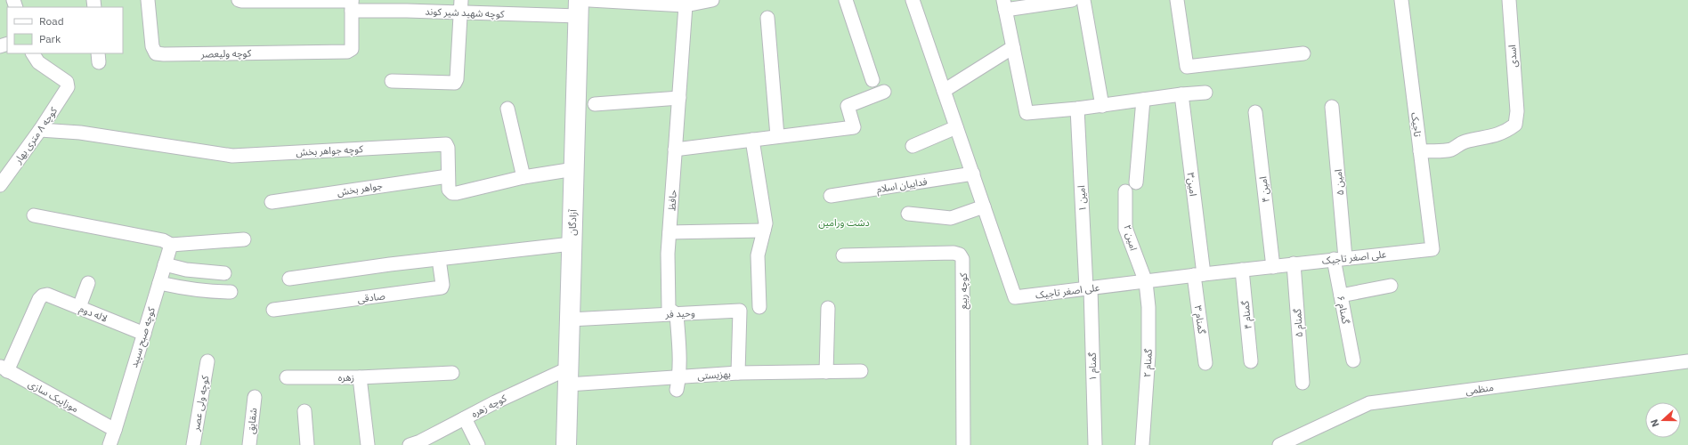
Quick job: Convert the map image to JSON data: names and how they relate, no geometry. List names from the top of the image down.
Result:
{
  "streets": {
    "main road": ["آزادگان"],
    "street": [
      "کوچه شهید شیر کوند",
      "کوچه ولیعصر",
      "اسدی",
      "تاجیک",
      "کوچه ۸ متری بهار",
      "کوچه جواهر بخش",
      "امین ۵",
      "امین۳",
      "فداییان اسلام",
      "جواهر بخش",
      "امین ۴",
      "امین ۱",
      "حافظ",
      "امین ۲",
      "علی اصغر تاجیک",
      "کوچه ربیع",
      "صادقی",
      "گمنام ۶",
      "لاله دوم",
      "وحید فر",
      "گمنام ۴",
      "گمنام ۳",
      "گمنام ۵",
      "کوچه صبح سپید",
      "گمنام ۲",
      "گمنام ۱",
      "بهزیستی",
      "زهره",
      "منظمی",
      "موزاپیک سازی",
      "کوچه ولی عصر",
      "کوچه زهره",
      "شقایق"
    ]
  },
  "crossings": [
    ["کوچه شهید شیر کوند", "کوچه ولیعصر"],
    ["کوچه شهید شیر کوند", "آزادگان"],
    ["اسدی", "تاجیک"],
    ["تاجیک", "علی اصغر تاجیک"],
    ["کوچه ۸ متری بهار", "کوچه جواهر بخش"],
    ["کوچه جواهر بخش", "جواهر بخش"],
    ["کوچه جواهر بخش", "آزادگان"],
    ["امین ۵", "علی اصغر تاجیک"],
    ["امین ۵", "گمنام ۶"],
    ["امین۳", "علی اصغر تاجیک"],
    ["امین۳", "گمنام ۳"],
    ["فداییان اسلام", "علی اصغر تاجیک"],
    ["امین ۴", "علی اصغر تاجیک"],
    ["امین ۱", "علی اصغر تاجیک"],
    ["امین ۱", "گمنام ۱"],
    ["حافظ", "وحید فر"],
    ["حافظ", "بهزیستی"],
    ["آزادگان", "وحید فر"],
    ["آزادگان", "بهزیستی"],
    ["آزادگان", "کوچه زهره"],
    ["امین ۲", "علی اصغر تاجیک"],
    ["امین ۲", "گمنام ۲"],
    ["علی اصغر تاجیک", "گمنام ۶"],
    ["علی اصغر تاجیک", "گمنام ۴"],
    ["علی اصغر تاجیک", "گمنام ۳"],
    ["علی اصغر تاجیک", "گمنام ۵"],
    ["علی اصغر تاجیک", "گمنام ۲"],
    ["علی اصغر تاجیک", "گمنام ۱"],
    ["لاله دوم", "کوچه صبح سپید"],
    ["لاله دوم", "موزاپیک سازی"],
    ["وحید فر", "بهزیستی"],
    ["کوچه صبح سپید", "موزاپیک سازی"],
    ["بهزیستی", "کوچه زهره"]
  ],
  "parks": ["دشت ورامین"],
  "legend": ["Road", "Park"],
  "north": "left"
}
